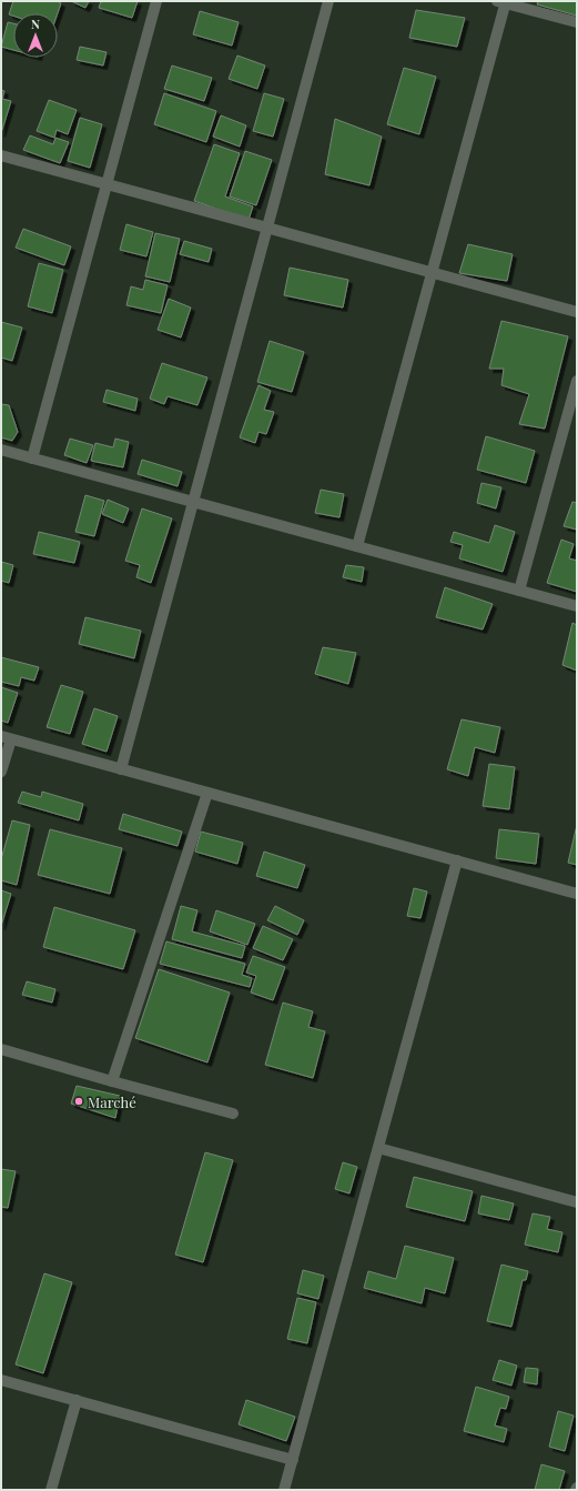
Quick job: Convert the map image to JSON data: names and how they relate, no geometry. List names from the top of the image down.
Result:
{
  "places": ["Marché"],
  "north": "top"
}
